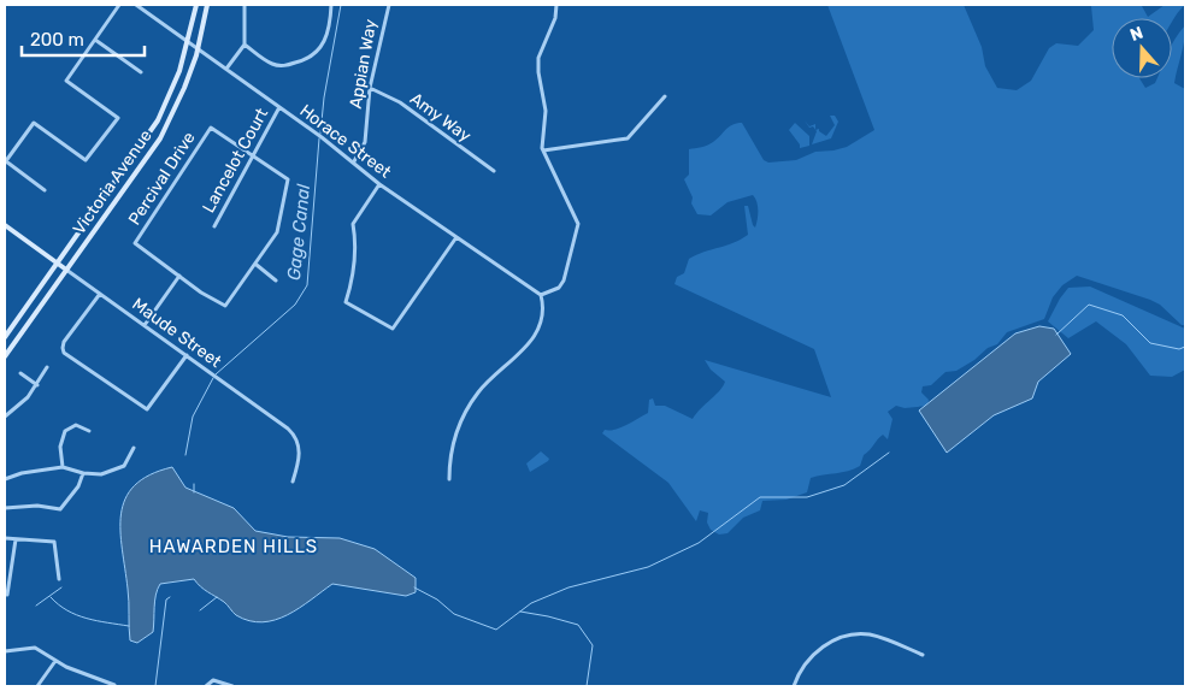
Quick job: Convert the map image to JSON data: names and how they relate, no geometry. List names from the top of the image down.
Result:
{
  "streets": {
    "main road": ["Victoria Avenue", "Maude Street"],
    "street": [
      "Appian Way",
      "Amy Way",
      "Horace Street",
      "Lancelot Court",
      "Percival Drive"
    ]
  },
  "crossings": [
    ["Appian Way", "Amy Way"],
    ["Appian Way", "Horace Street"],
    ["Horace Street", "Lancelot Court"],
    ["Horace Street", "Victoria Avenue"],
    ["Lancelot Court", "Percival Drive"],
    ["Victoria Avenue", "Maude Street"]
  ],
  "districts": ["HAWARDEN HILLS"],
  "water": ["Gage Canal"],
  "scale_bar": "200 m",
  "north": "top"
}
